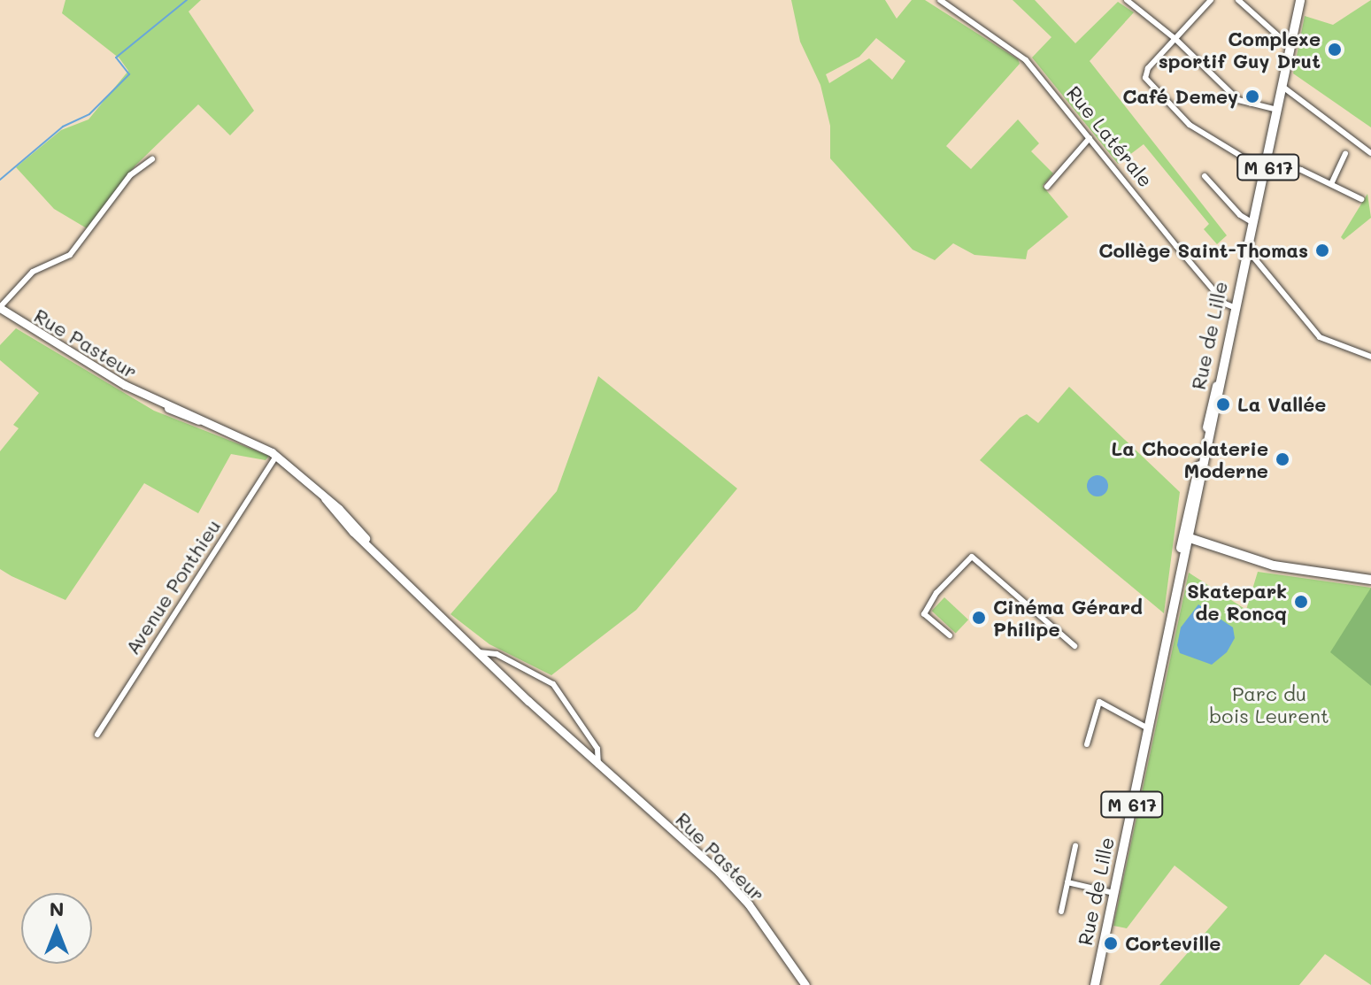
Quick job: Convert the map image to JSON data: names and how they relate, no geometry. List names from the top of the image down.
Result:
{
  "streets": {
    "main road": ["M 617", "Rue de Lille", "Rue Pasteur"],
    "street": ["Rue Latérale", "Avenue Ponthieu"]
  },
  "crossings": [
    ["Rue Latérale", "Rue de Lille"],
    ["Rue Pasteur", "Avenue Ponthieu"]
  ],
  "parks": ["Parc du bois Leurent"],
  "places": [
    "Complexe sportif Guy Drut",
    "Café Demey",
    "Collège Saint-Thomas",
    "La Vallée",
    "La Chocolaterie Moderne",
    "Skatepark de Roncq",
    "Cinéma Gérard Philipe",
    "Corteville"
  ],
  "north": "top"
}
